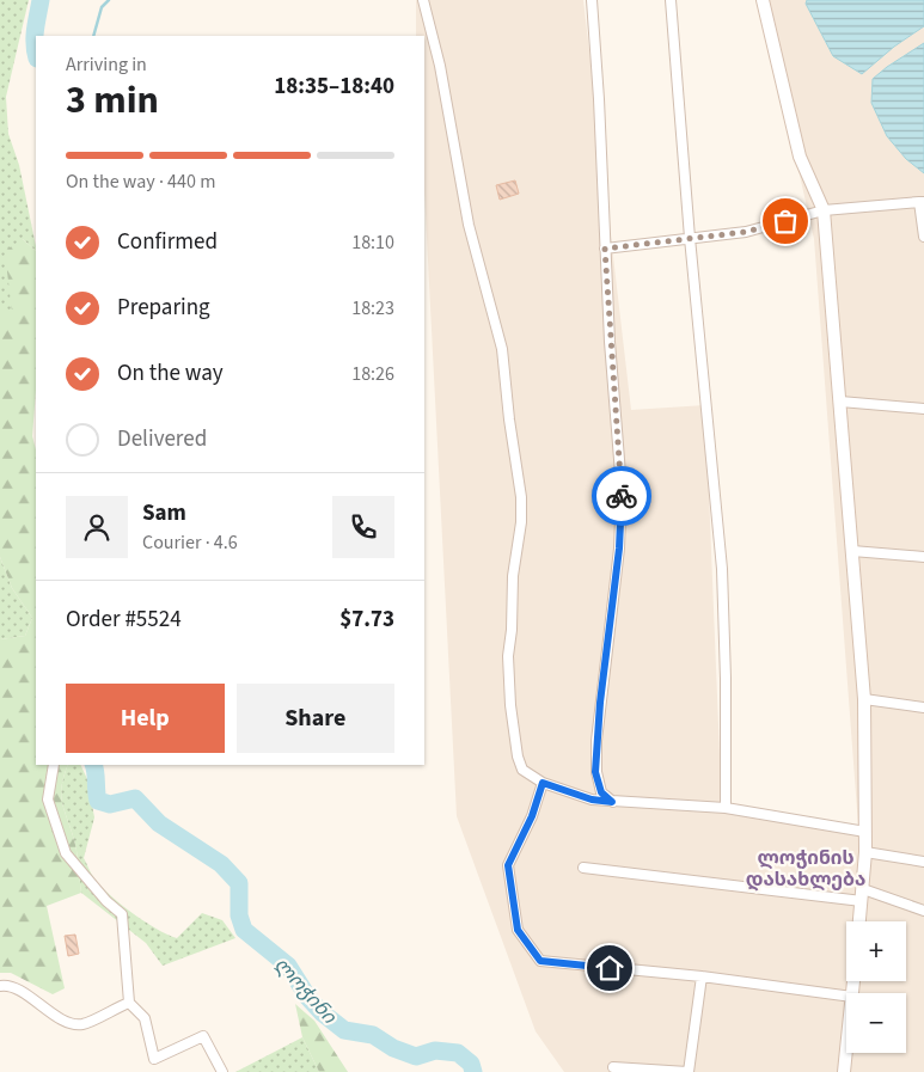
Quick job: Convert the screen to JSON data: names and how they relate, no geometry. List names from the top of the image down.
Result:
{
  "districts": ["ლოჭინის დასახლება"],
  "water": ["ლოჭინი"],
  "page": {
    "heading": ["3 min", "Arriving in", "18:35–18:40"],
    "panel": [
      "Sam",
      "Courier · 4.6",
      "Order #5524",
      "$7.73"
    ],
    "bar": "On the way · 440 m",
    "list": [
      ["Confirmed", "18:10"],
      ["Preparing", "18:23"],
      ["On the way", "18:26"],
      "Delivered"
    ],
    "buttons": ["Help", "Share"],
    "map_buttons": ["+", "−"]
  }
}
